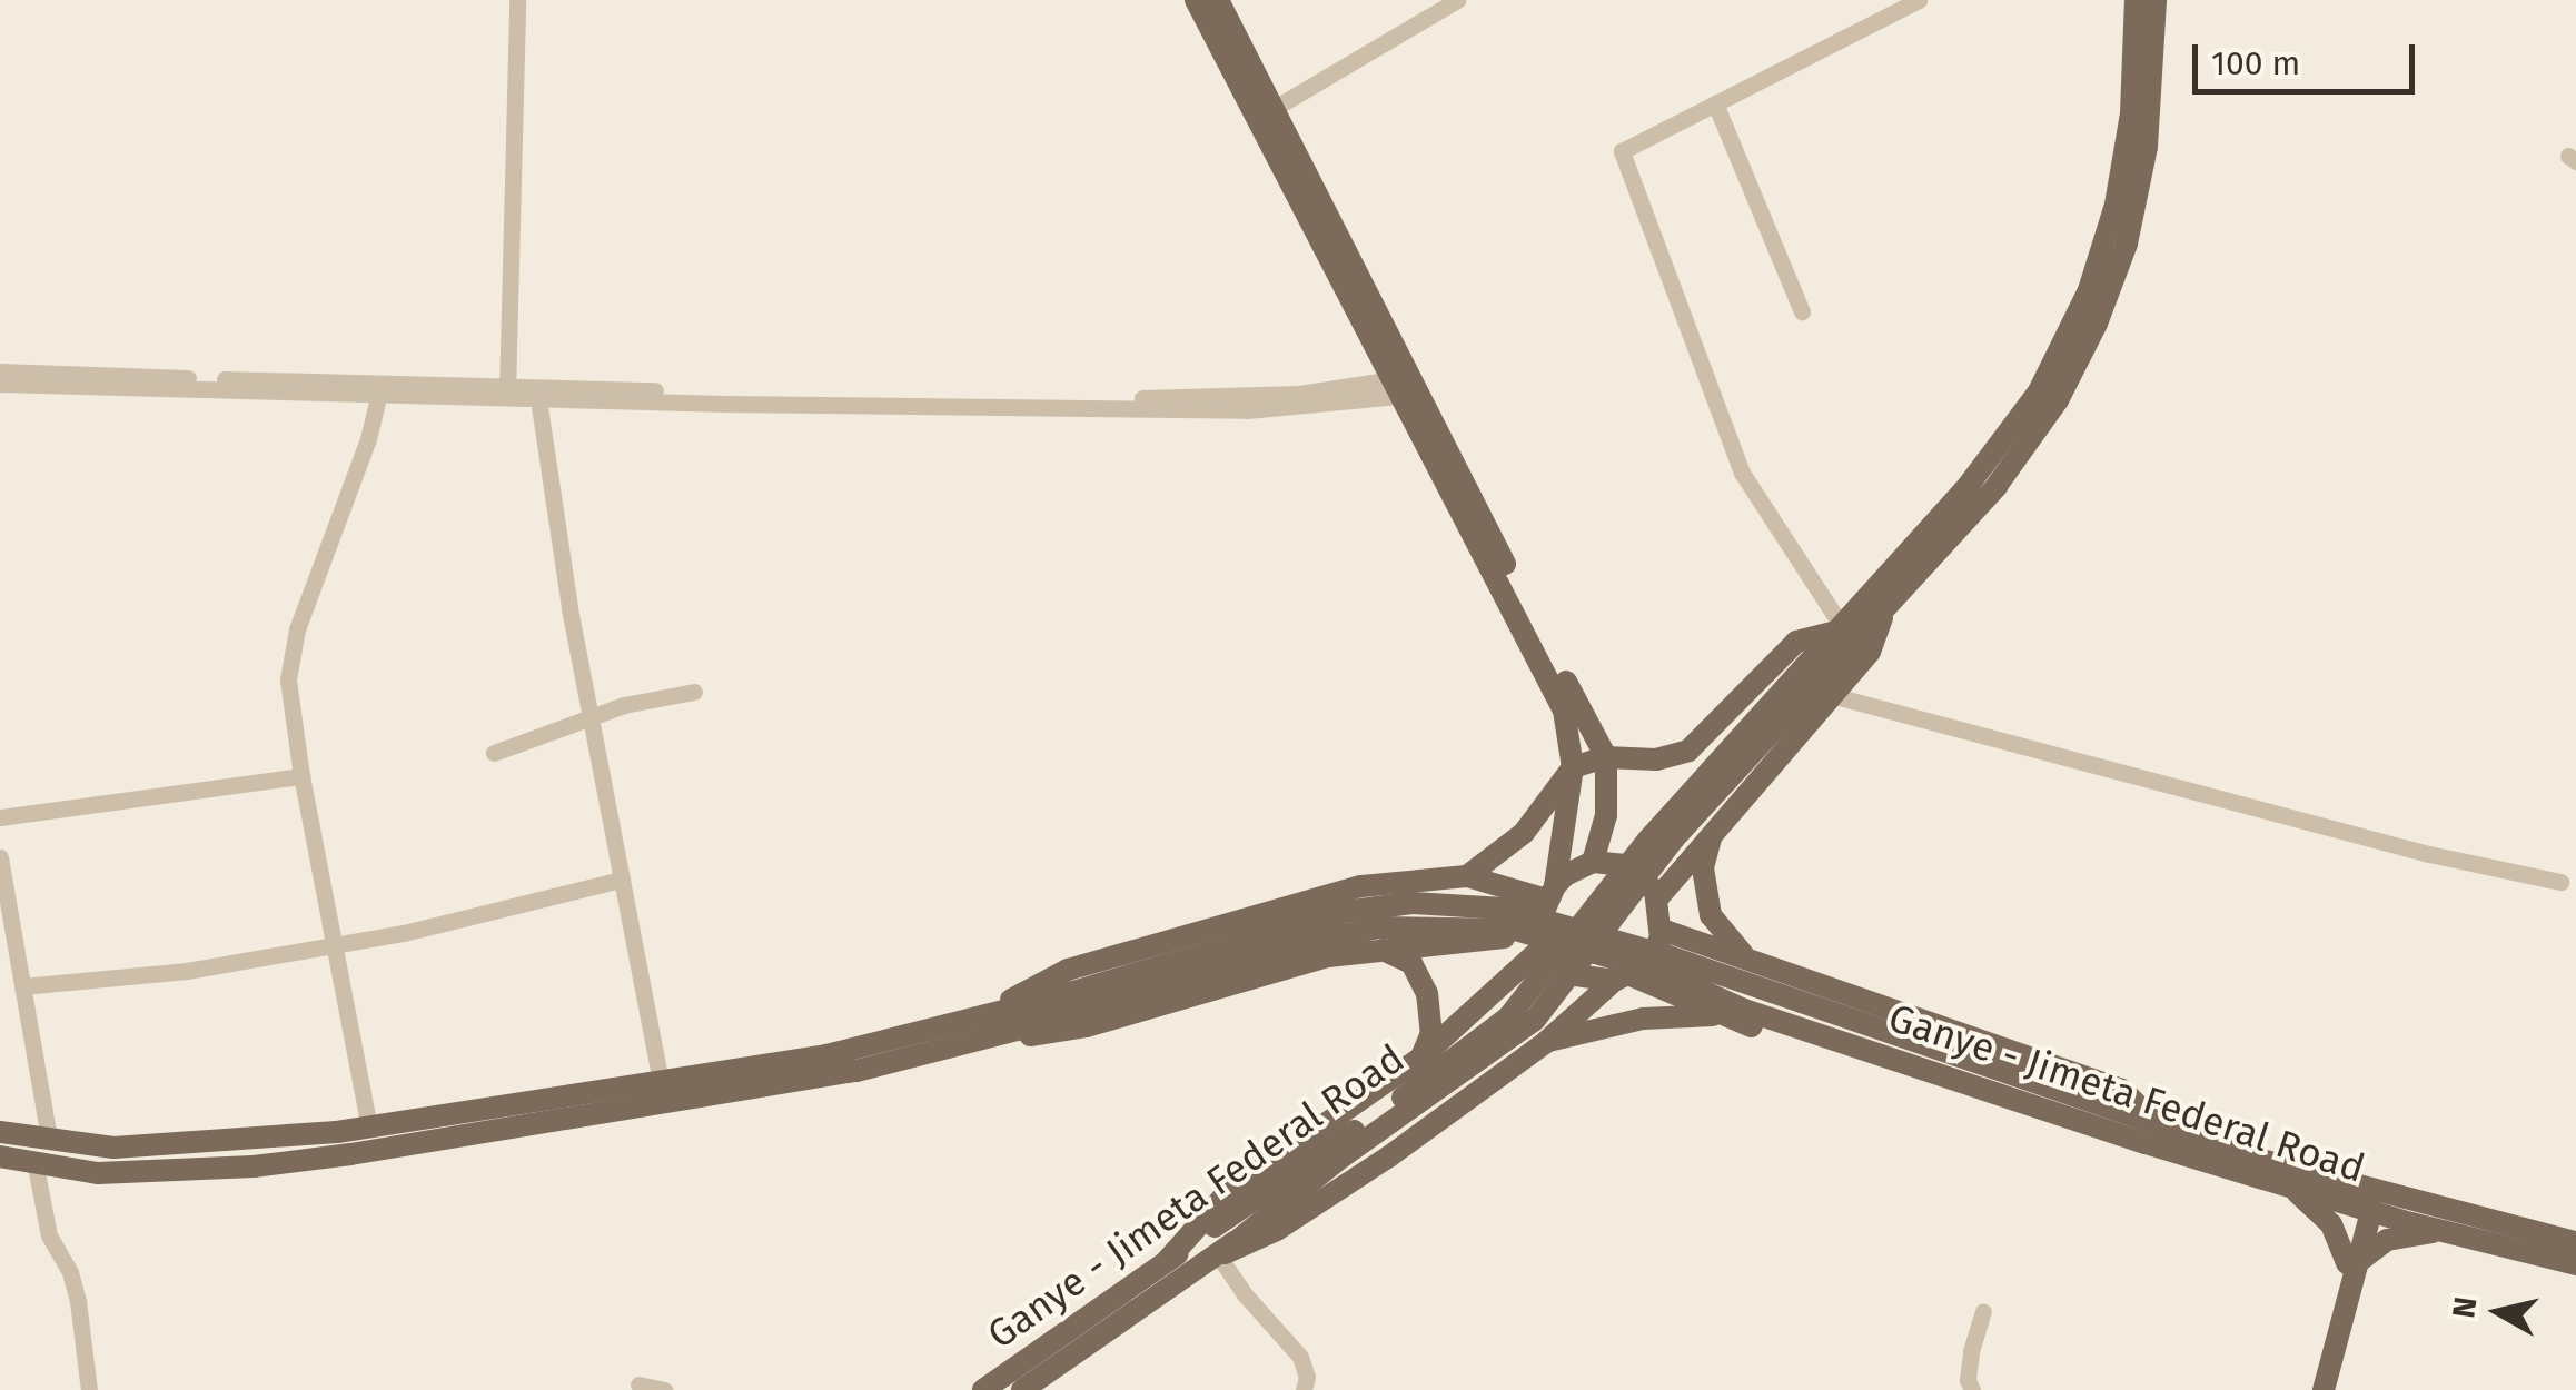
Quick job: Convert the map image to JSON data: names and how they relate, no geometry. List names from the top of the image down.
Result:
{
  "streets": {
    "main road": ["Ganye - Jimeta Federal Road"]
  },
  "scale_bar": "100 m",
  "north": "left"
}
